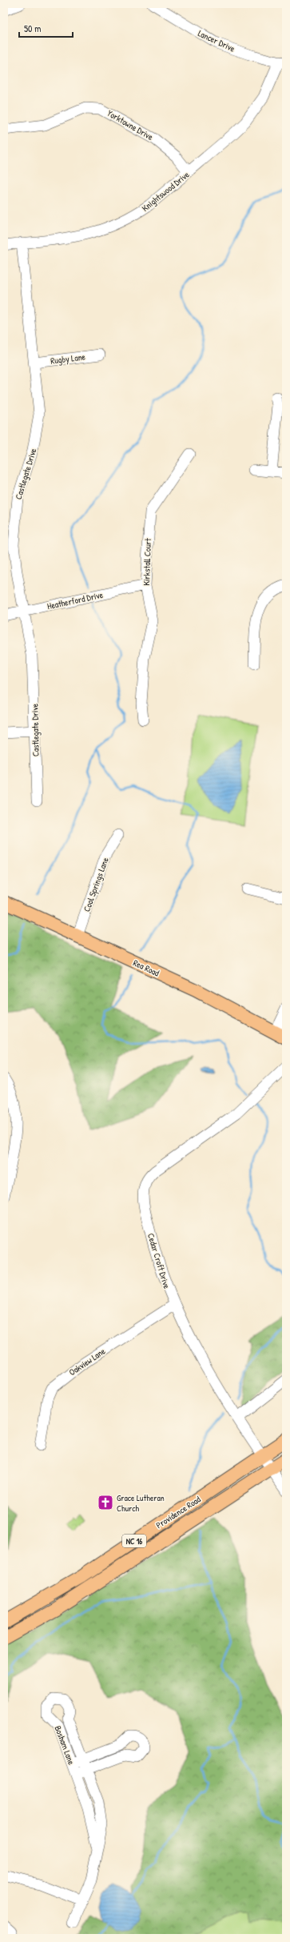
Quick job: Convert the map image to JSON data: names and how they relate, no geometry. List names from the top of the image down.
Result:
{
  "streets": {
    "main road": ["Rea Road", "Providence Road", "NC 16"],
    "street": [
      "Lancer Drive",
      "Yorktowne Drive",
      "Knightswood Drive",
      "Rugby Lane",
      "Castlegate Drive",
      "Kirkstall Court",
      "Heatherford Drive",
      "Cool Springs Lane",
      "Cedar Croft Drive",
      "Oakview Lane",
      "Bosham Lane"
    ]
  },
  "crossings": [
    ["Lancer Drive", "Knightswood Drive"],
    ["Yorktowne Drive", "Knightswood Drive"],
    ["Knightswood Drive", "Castlegate Drive"],
    ["Rugby Lane", "Castlegate Drive"],
    ["Castlegate Drive", "Heatherford Drive"],
    ["Kirkstall Court", "Heatherford Drive"],
    ["Cool Springs Lane", "Rea Road"],
    ["Cedar Croft Drive", "Oakview Lane"],
    ["Cedar Croft Drive", "Providence Road"]
  ],
  "places": {
    "church": ["Grace Lutheran Church"]
  },
  "scale_bar": "50 m"
}
